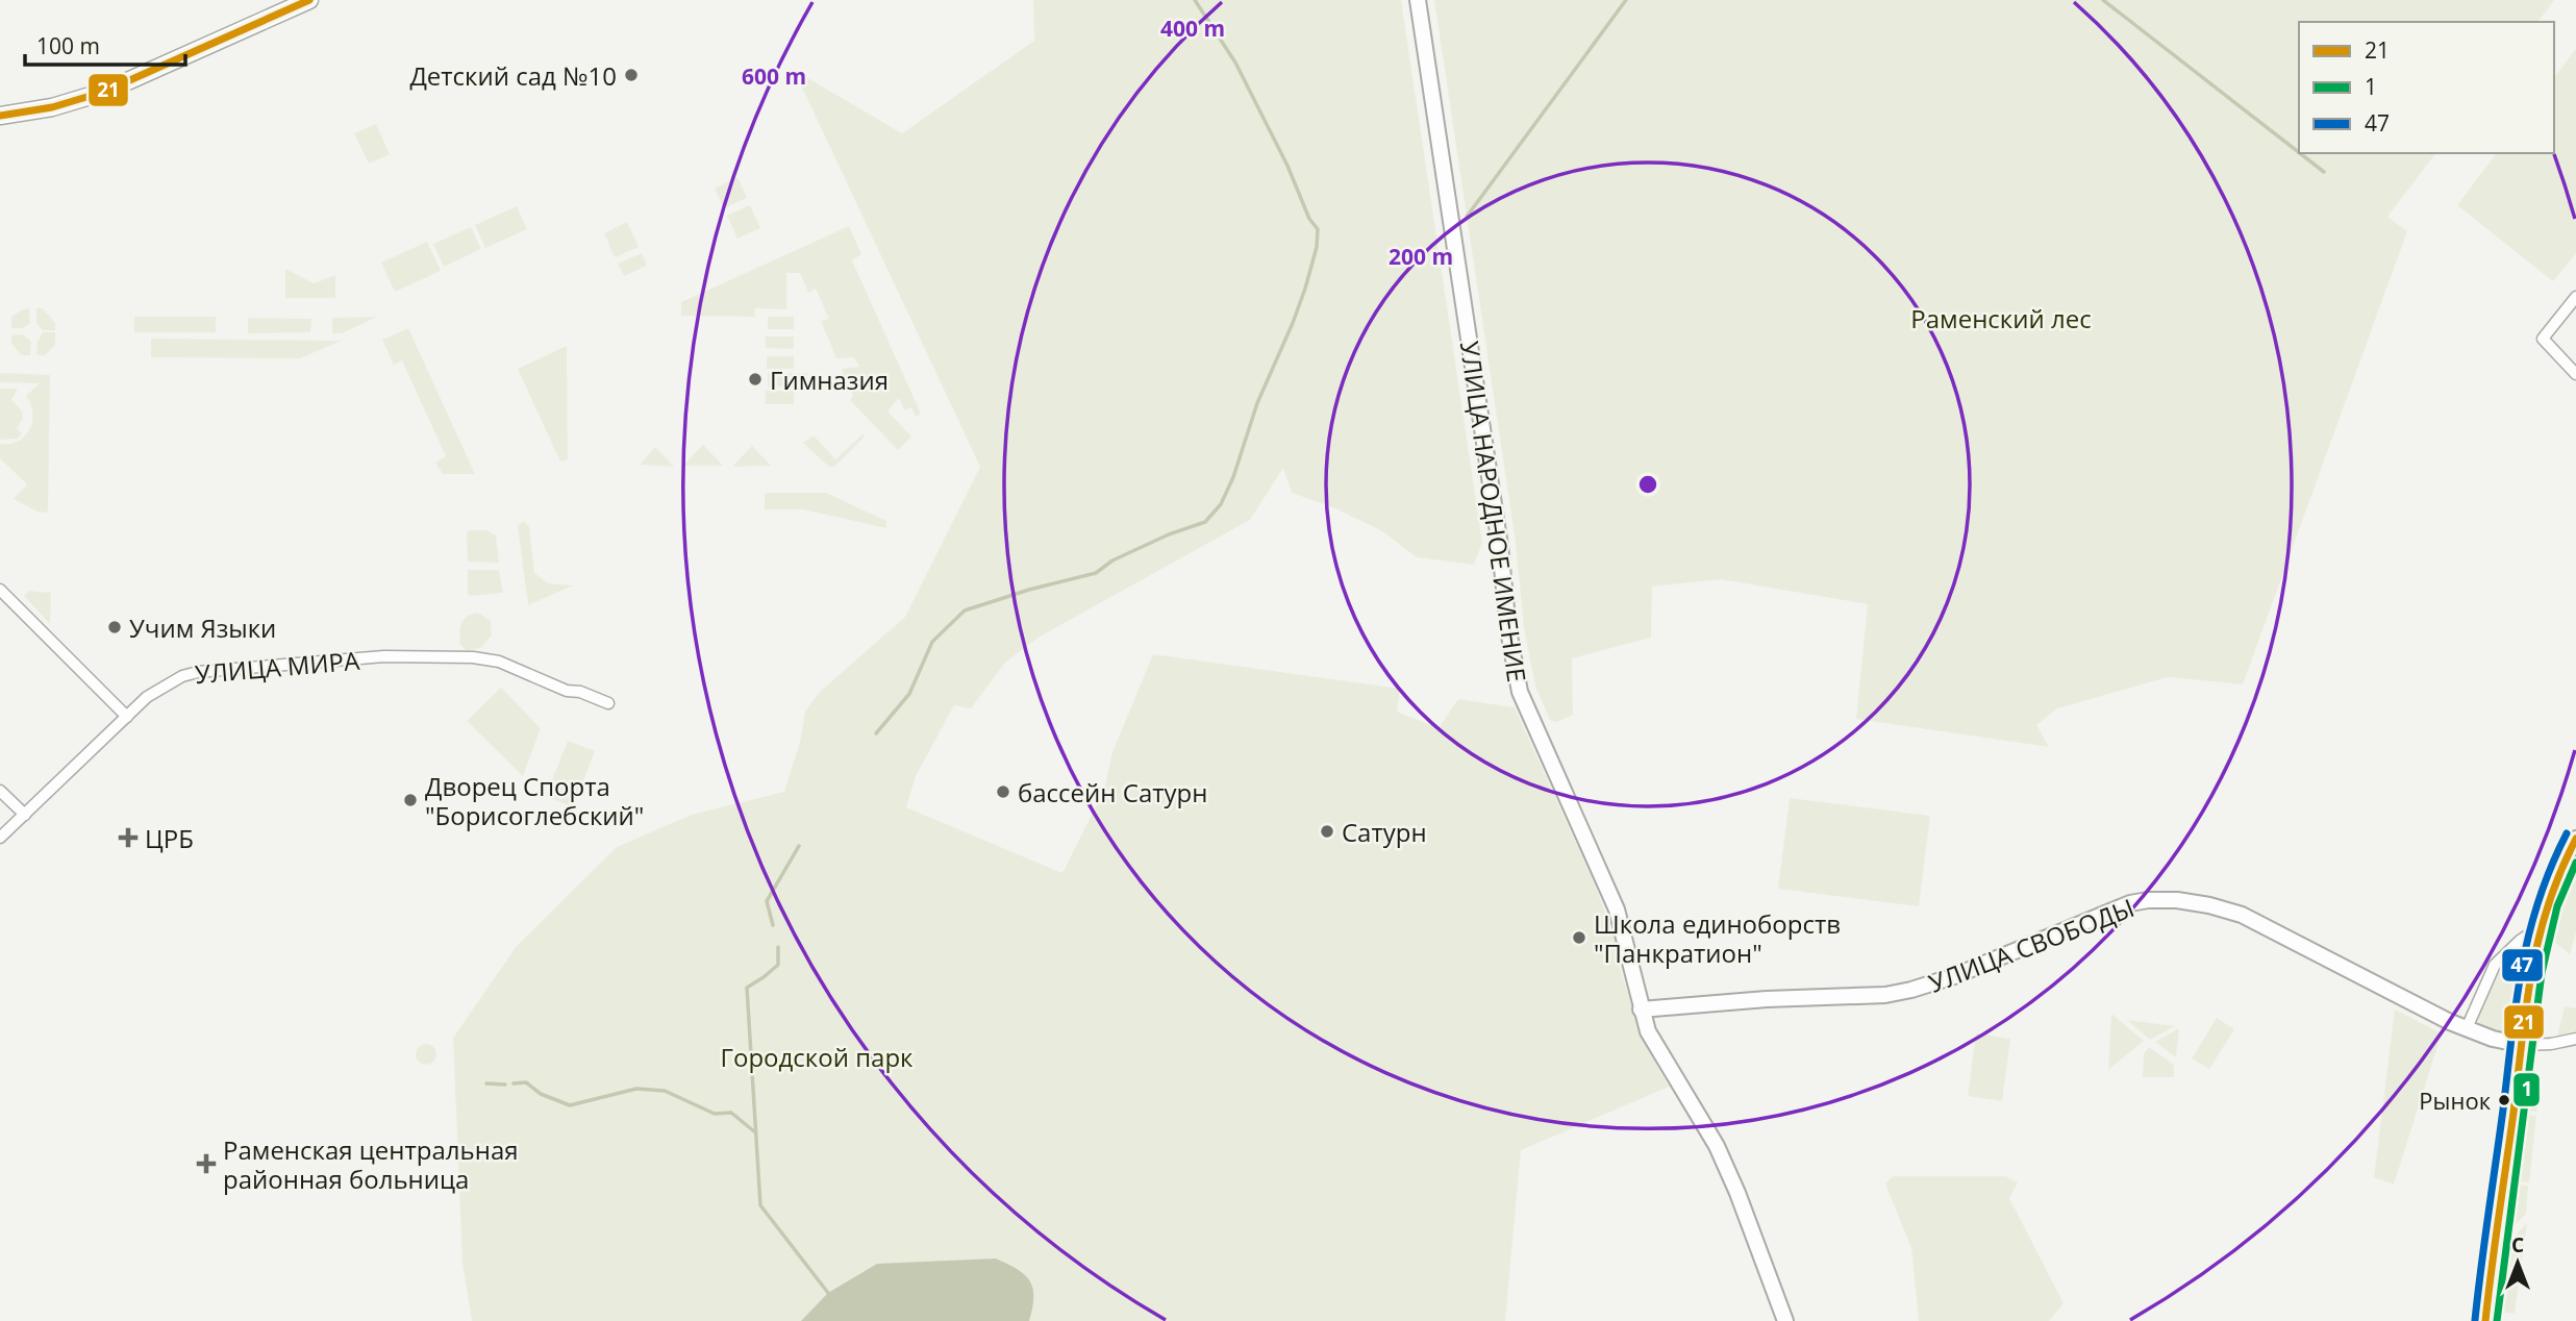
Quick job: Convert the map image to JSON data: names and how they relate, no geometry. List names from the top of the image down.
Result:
{
  "streets": {
    "street": ["УЛИЦА НАРОДНОЕ ИМЕНИЕ", "УЛИЦА МИРА", "УЛИЦА СВОБОДЫ"]
  },
  "crossings": [
    ["УЛИЦА НАРОДНОЕ ИМЕНИЕ", "УЛИЦА СВОБОДЫ"]
  ],
  "parks": ["Раменский лес", "Городской парк"],
  "places": {
    "other": [
      "Детский сад №10",
      "Гимназия",
      "Учим Языки",
      "бассейн Сатурн",
      "Дворец Спорта \"Борисоглебский\"",
      "Сатурн",
      "Школа единоборств \"Панкратион\"",
      "Рынок"
    ],
    "health": ["ЦРБ", "Раменская центральная районная больница"]
  },
  "lines": ["transit line 21", "transit line 47", "transit line 1"],
  "legend": ["21", "1", "47"],
  "scale_bar": "100 m",
  "north": "top",
  "rings": ["400 m", "600 m", "200 m"]
}
